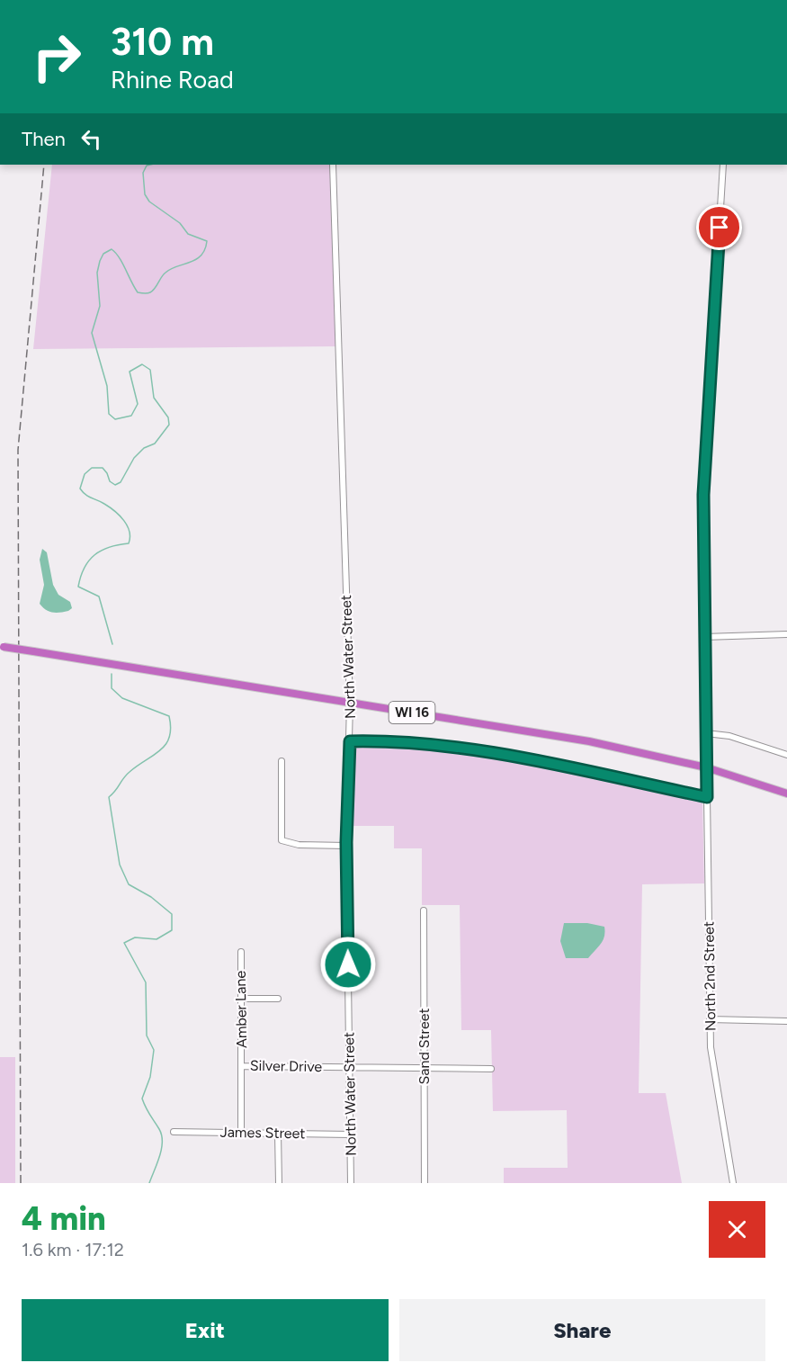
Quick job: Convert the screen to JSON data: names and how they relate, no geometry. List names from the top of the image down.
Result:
{
  "streets": {
    "highway": ["WI 16"],
    "street": [
      "North Water Street",
      "North 2nd Street",
      "Amber Lane",
      "Sand Street",
      "Silver Drive",
      "James Street"
    ]
  },
  "crossings": [
    ["North Water Street", "WI 16"],
    ["North Water Street", "Silver Drive"],
    ["North Water Street", "James Street"],
    ["WI 16", "North 2nd Street"],
    ["Amber Lane", "Silver Drive"],
    ["Amber Lane", "James Street"],
    ["Sand Street", "Silver Drive"]
  ],
  "page": {
    "turn": ["310 m", "Rhine Road"],
    "then": "Then",
    "heading": ["4 min", "1.6 km · 17:12"],
    "buttons": ["Exit", "Share"]
  }
}
